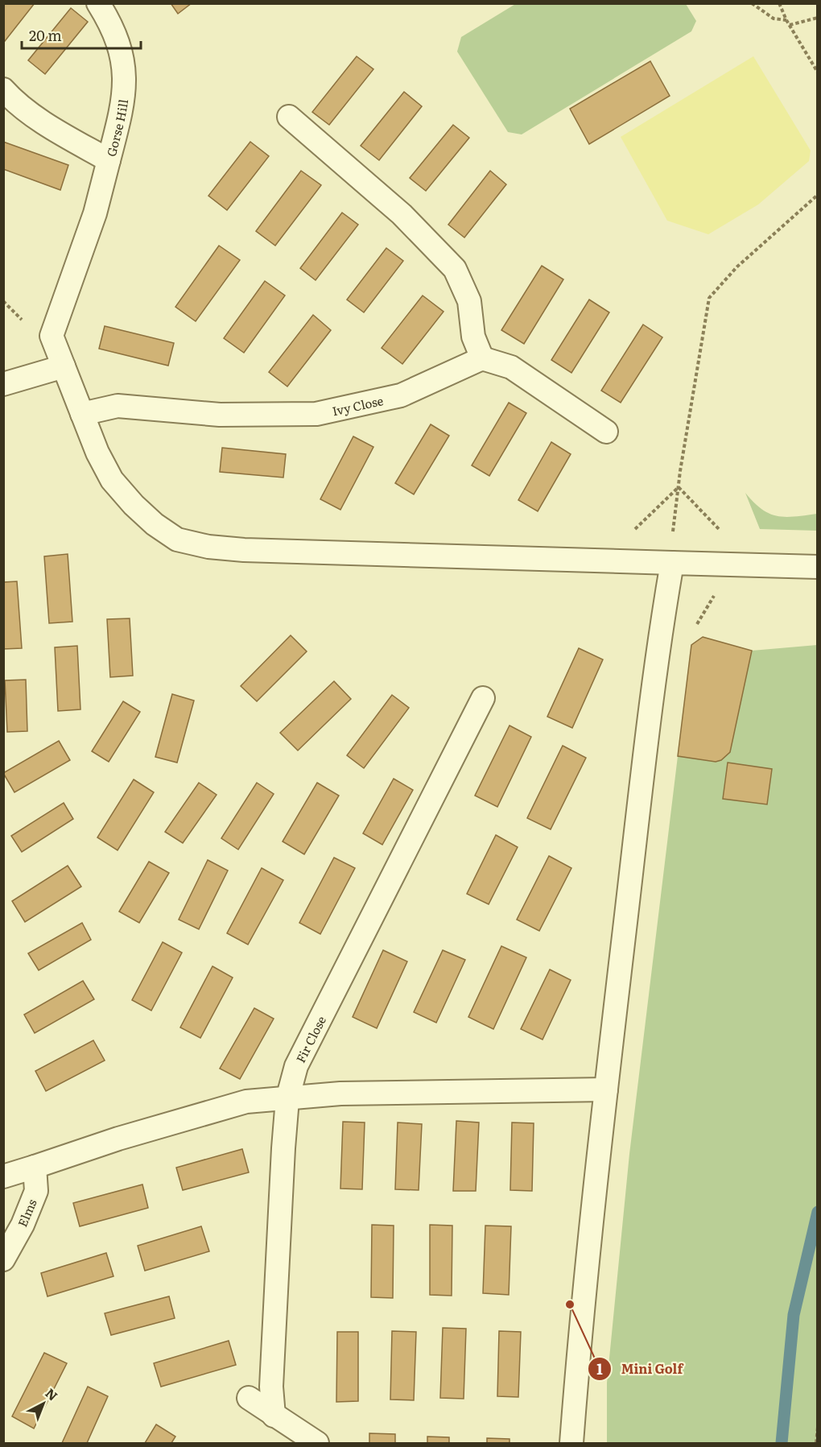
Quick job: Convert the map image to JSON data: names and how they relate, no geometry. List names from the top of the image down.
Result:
{
  "streets": {
    "lane": [
      "Gorse Hill",
      "Ivy Close",
      "Fir Close",
      "Elms"
    ]
  },
  "places": ["Mini Golf"],
  "scale_bar": "20 m",
  "north": "top right"
}
